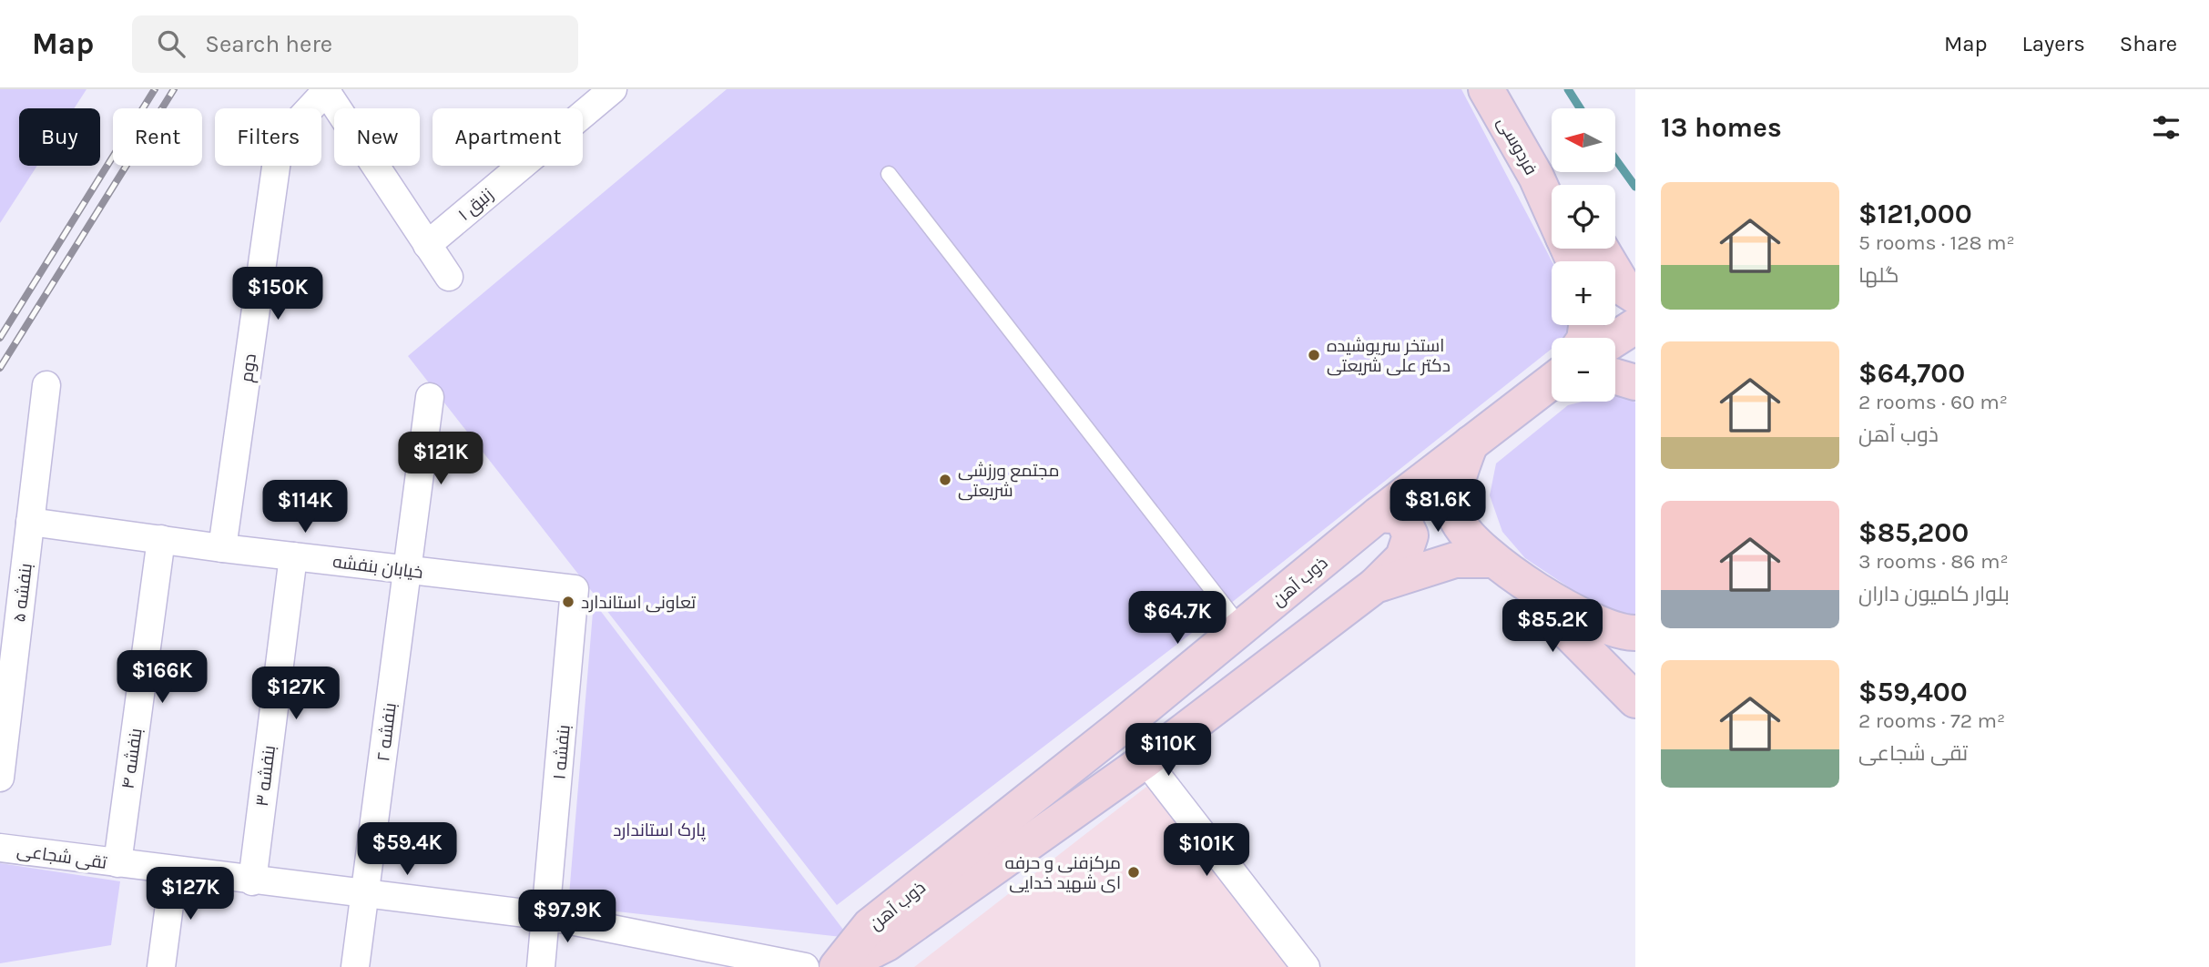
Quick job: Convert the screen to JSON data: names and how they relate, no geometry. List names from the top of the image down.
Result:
{
  "streets": {
    "main road": ["فردوسی", "ذوب آهن"],
    "street": [
      "زنبق ۱",
      "دوم",
      "خیابان بنفشه",
      "بنفشه ۵",
      "بنفشه ۲",
      "بنفشه ۱",
      "بنفشه ۴",
      "بنفشه ۳",
      "تقی شجاعی"
    ]
  },
  "crossings": [
    ["دوم", "خیابان بنفشه"],
    ["خیابان بنفشه", "بنفشه ۵"],
    ["خیابان بنفشه", "بنفشه ۲"],
    ["خیابان بنفشه", "بنفشه ۱"],
    ["خیابان بنفشه", "بنفشه ۴"],
    ["خیابان بنفشه", "بنفشه ۳"],
    ["بنفشه ۲", "تقی شجاعی"],
    ["بنفشه ۱", "تقی شجاعی"],
    ["بنفشه ۴", "تقی شجاعی"],
    ["بنفشه ۳", "تقی شجاعی"]
  ],
  "parks": ["پارک استاندارد"],
  "places": [
    "استخر سرپوشیده دکتر علی شریعتی",
    "مجتمع ورزشی شریعتی",
    "تعاونی استاندارد",
    "مرکزفنی و حرفه ای شهید خدایی"
  ],
  "north": "left",
  "page": {
    "header": "Map",
    "search": "Search here",
    "nav": ["Map", "Layers", "Share"],
    "heading": "13 homes",
    "map_buttons": ["+", "−"],
    "chip": [
      "Buy",
      "Rent",
      "Filters",
      "New",
      "Apartment"
    ],
    "list": [
      {
        "name": "$121,000",
        "note": "5 rooms · 128 m² · گلها"
      },
      {
        "name": "$64,700",
        "note": "2 rooms · 60 m² · ذوب آهن"
      },
      {
        "name": "$85,200",
        "note": "3 rooms · 86 m² · بلوار کامیون داران"
      },
      {
        "name": "$59,400",
        "note": "2 rooms · 72 m² · تقی شجاعی"
      }
    ],
    "price": [
      "$150K",
      "$121K",
      "$81.6K",
      "$114K",
      "$64.7K",
      "$85.2K",
      "$166K",
      "$127K",
      "$110K",
      "$59.4K",
      "$101K",
      "$127K",
      "$97.9K"
    ]
  }
}
